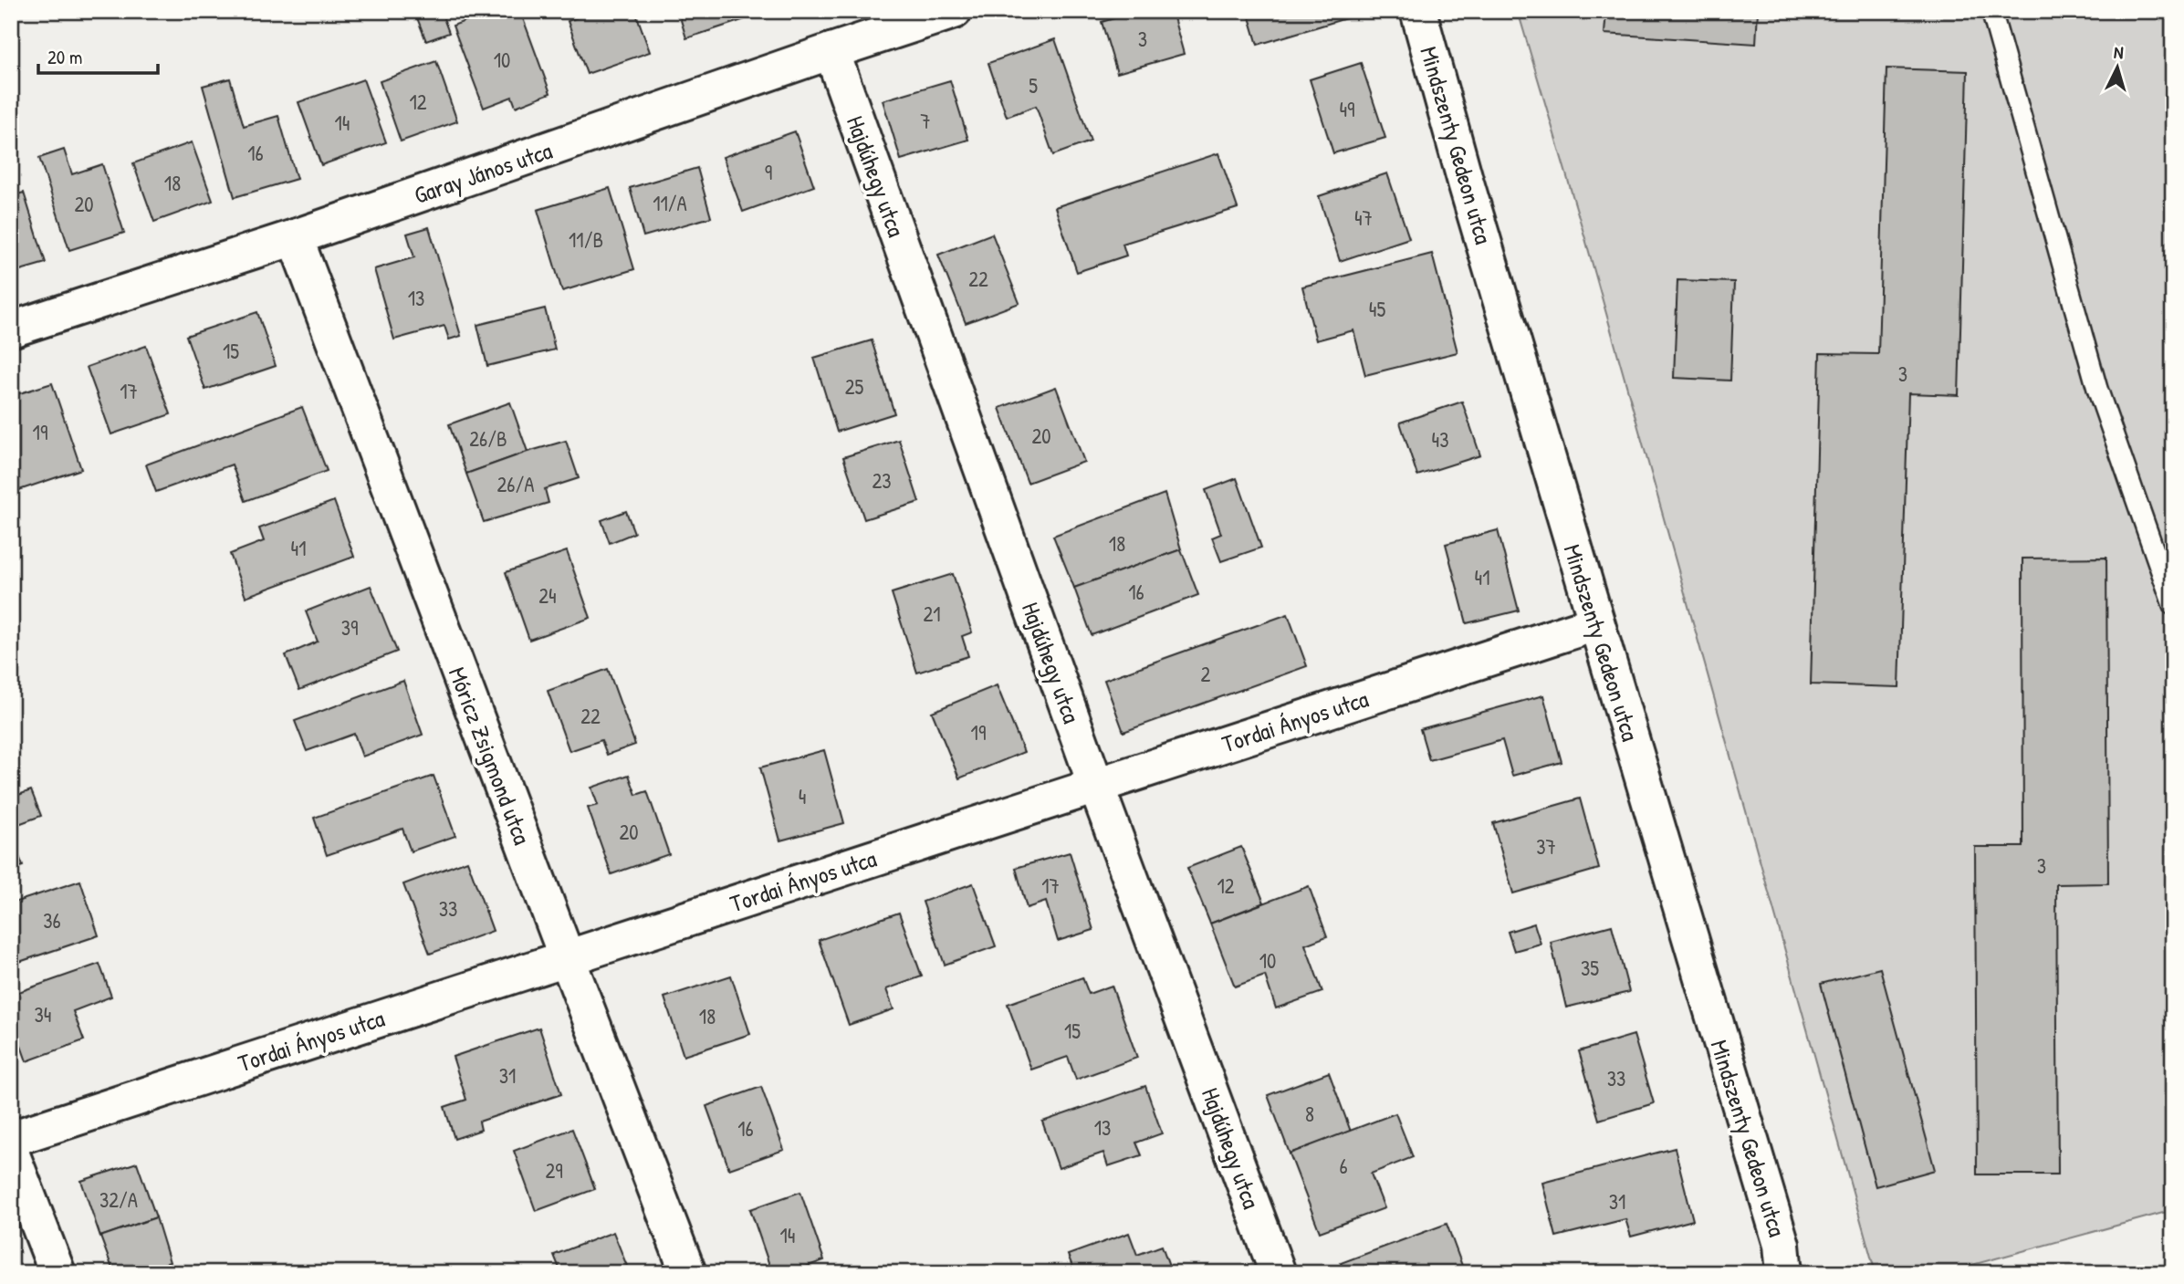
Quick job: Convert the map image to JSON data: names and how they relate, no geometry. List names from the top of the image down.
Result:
{
  "streets": {
    "street": [
      "Mindszenty Gedeon utca",
      "Garay János utca",
      "Hajdúhegy utca",
      "Tordai Ányos utca",
      "Móricz Zsigmond utca"
    ]
  },
  "crossings": [
    ["Mindszenty Gedeon utca", "Tordai Ányos utca"],
    ["Garay János utca", "Hajdúhegy utca"],
    ["Garay János utca", "Móricz Zsigmond utca"],
    ["Hajdúhegy utca", "Tordai Ányos utca"],
    ["Tordai Ányos utca", "Móricz Zsigmond utca"]
  ],
  "house_numbers": [
    "3",
    "10",
    "5",
    "12",
    "49",
    "7",
    "14",
    "16",
    "9",
    "18",
    "11/A",
    "20",
    "47",
    "11/B",
    "22",
    "13",
    "45",
    "15",
    "3",
    "25",
    "17",
    "19",
    "20",
    "26/B",
    "43",
    "23",
    "26/A",
    "18",
    "41",
    "41",
    "16",
    "24",
    "21",
    "39",
    "2",
    "22",
    "19",
    "4",
    "20",
    "37",
    "3",
    "17",
    "12",
    "33",
    "36",
    "10",
    "35",
    "34",
    "18",
    "15",
    "31",
    "33",
    "8",
    "13",
    "16",
    "6",
    "29",
    "32/A",
    "31",
    "14"
  ],
  "scale_bar": "20 m",
  "north": "top"
}
